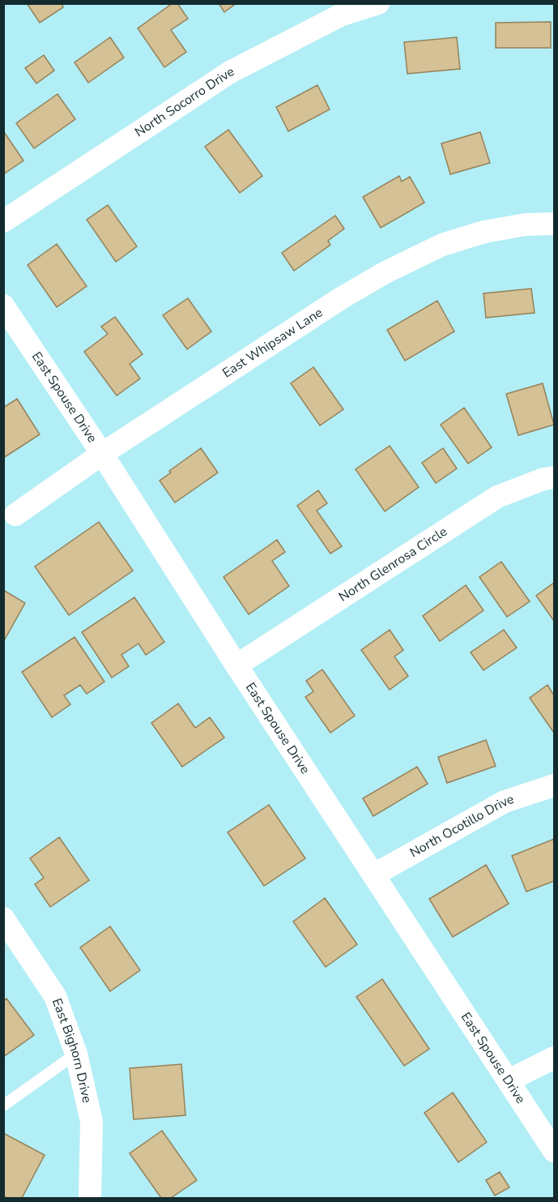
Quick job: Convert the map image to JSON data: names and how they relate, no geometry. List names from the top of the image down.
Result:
{
  "streets": {
    "street": [
      "North Socorro Drive",
      "East Whipsaw Lane",
      "East Spouse Drive",
      "North Glenrosa Circle",
      "North Ocotillo Drive",
      "East Bighorn Drive"
    ]
  },
  "crossings": [
    ["East Whipsaw Lane", "East Spouse Drive"],
    ["East Spouse Drive", "North Glenrosa Circle"],
    ["East Spouse Drive", "North Ocotillo Drive"]
  ]
}
